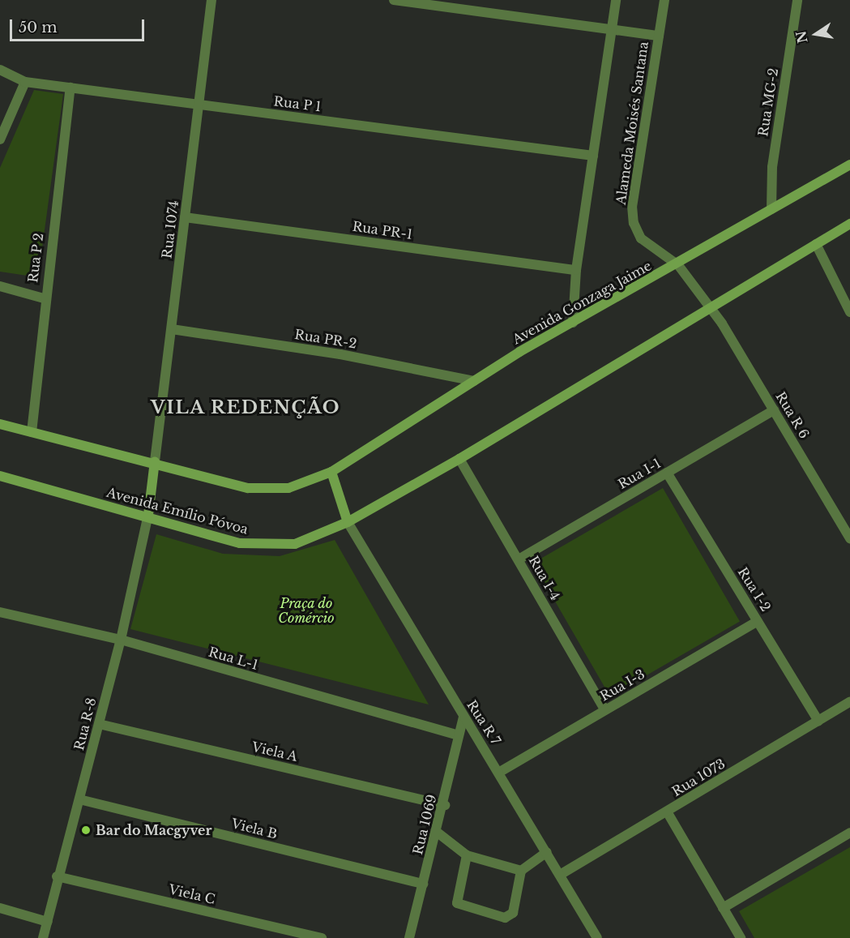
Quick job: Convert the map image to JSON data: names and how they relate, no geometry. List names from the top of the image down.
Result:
{
  "streets": {
    "main road": ["Avenida Gonzaga Jaime", "Avenida Emílio Póvoa"],
    "street": [
      "Rua MG-2",
      "Rua P 1",
      "Alameda Moisés Santana",
      "Rua 1074",
      "Rua PR-1",
      "Rua P 2",
      "Rua PR-2",
      "Rua R 6",
      "Rua I-1",
      "Rua I-4",
      "Rua I-2",
      "Rua L-1",
      "Rua I-3",
      "Rua R 7",
      "Rua R-8",
      "Viela A",
      "Rua 1073",
      "Rua 1069",
      "Viela B",
      "Viela C"
    ]
  },
  "crossings": [
    ["Rua MG-2", "Avenida Gonzaga Jaime"],
    ["Rua P 1", "Rua 1074"],
    ["Rua P 1", "Rua P 2"],
    ["Alameda Moisés Santana", "Avenida Gonzaga Jaime"],
    ["Alameda Moisés Santana", "Rua R 6"],
    ["Rua 1074", "Rua PR-1"],
    ["Rua 1074", "Rua PR-2"],
    ["Avenida Gonzaga Jaime", "Rua PR-2"],
    ["Rua R 6", "Rua I-1"],
    ["Rua I-1", "Rua I-4"],
    ["Rua I-1", "Rua I-2"],
    ["Avenida Emílio Póvoa", "Rua R 7"],
    ["Avenida Emílio Póvoa", "Rua R-8"],
    ["Rua I-4", "Rua I-3"],
    ["Rua I-2", "Rua I-3"],
    ["Rua I-2", "Rua 1073"],
    ["Rua L-1", "Rua R-8"],
    ["Rua L-1", "Rua 1069"],
    ["Rua I-3", "Rua R 7"],
    ["Rua R 7", "Rua 1073"],
    ["Rua R 7", "Rua 1069"],
    ["Rua R-8", "Viela A"],
    ["Rua R-8", "Viela B"],
    ["Rua R-8", "Viela C"],
    ["Viela A", "Rua 1069"],
    ["Rua 1069", "Viela B"]
  ],
  "districts": ["VILA REDENÇÃO"],
  "parks": ["Praça do Comércio"],
  "places": ["Bar do Macgyver"],
  "scale_bar": "50 m",
  "north": "left"
}
